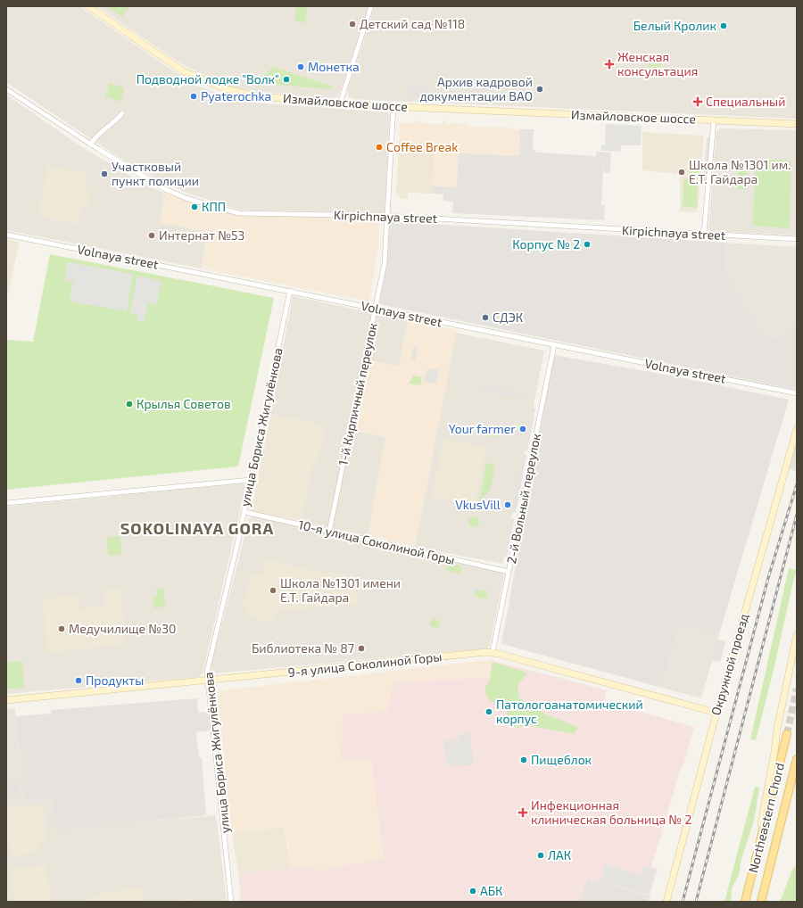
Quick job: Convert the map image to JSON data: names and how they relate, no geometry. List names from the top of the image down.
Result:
{
  "streets": {
    "main road": ["Northeastern Chord"],
    "street": [
      "Измайловское шоссе",
      "Kirpichnaya street",
      "Volnaya street",
      "1-й Кирпичный переулок",
      "улица Бориса Жигулёнкова",
      "2-й Вольный переулок",
      "10-я улица Соколиной Горы",
      "9-я улица Соколиной Горы",
      "Окружной проезд"
    ]
  },
  "crossings": [
    ["Измайловское шоссе", "1-й Кирпичный переулок"],
    ["Kirpichnaya street", "1-й Кирпичный переулок"],
    ["Volnaya street", "1-й Кирпичный переулок"],
    ["Volnaya street", "улица Бориса Жигулёнкова"],
    ["Volnaya street", "2-й Вольный переулок"],
    ["1-й Кирпичный переулок", "10-я улица Соколиной Горы"],
    ["улица Бориса Жигулёнкова", "10-я улица Соколиной Горы"],
    ["улица Бориса Жигулёнкова", "9-я улица Соколиной Горы"],
    ["2-й Вольный переулок", "10-я улица Соколиной Горы"],
    ["2-й Вольный переулок", "9-я улица Соколиной Горы"],
    ["9-я улица Соколиной Горы", "Окружной проезд"]
  ],
  "districts": ["SOKOLINAYA GORA"],
  "places": {
    "other": [
      "Детский сад №118",
      "Белый Кролик",
      "Монетка",
      "Подводной лодке \"Волк\"",
      "Архив кадровой документации ВАО",
      "Pyaterochka",
      "Coffee Break",
      "Школа №1301 им. Е.Т. Гайдара",
      "Участковый пункт полиции",
      "КПП",
      "Интернат №53",
      "Корпус № 2",
      "СДЭК",
      "Крылья Советов",
      "Your farmer",
      "VkusVill",
      "Школа №1301 имени Е.Т. Гайдара",
      "Медучилище №30",
      "Библиотека № 87",
      "Продукты",
      "Патологоанатомический корпус",
      "Пищеблок",
      "ЛАК",
      "АБК"
    ],
    "health": ["Женская консультация", "Специальный", "Инфекционная клиническая больница № 2"]
  }
}
